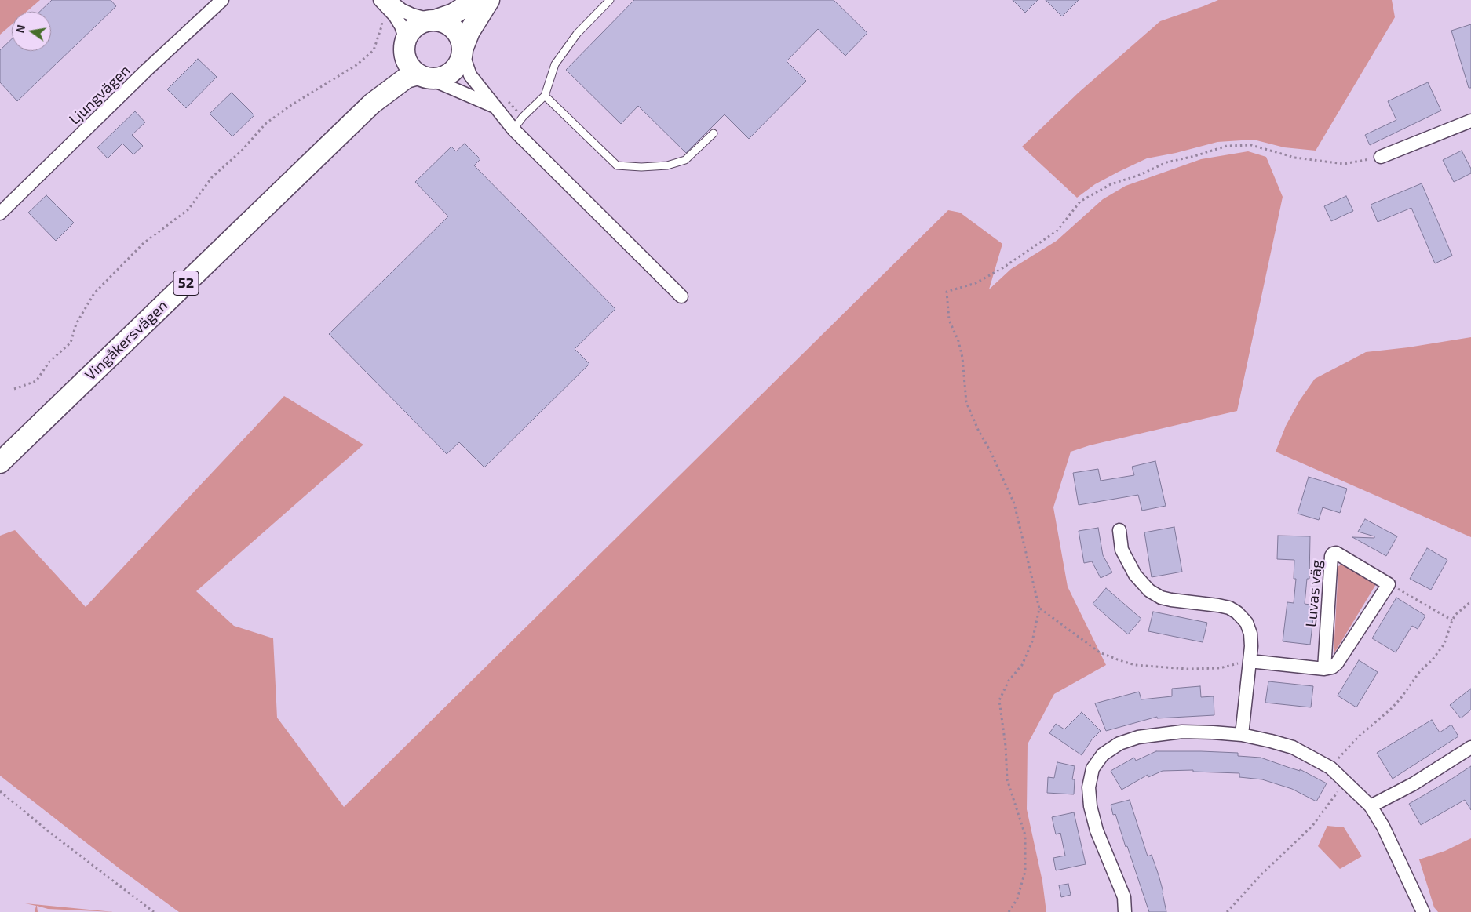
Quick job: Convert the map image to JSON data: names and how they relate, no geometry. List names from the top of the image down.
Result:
{
  "streets": {
    "main road": ["52", "Vingåkersvägen"],
    "street": ["Ljungvägen", "Luvas väg"]
  },
  "crossings": [
    ["52", "Vingåkersvägen"]
  ],
  "north": "left"
}
